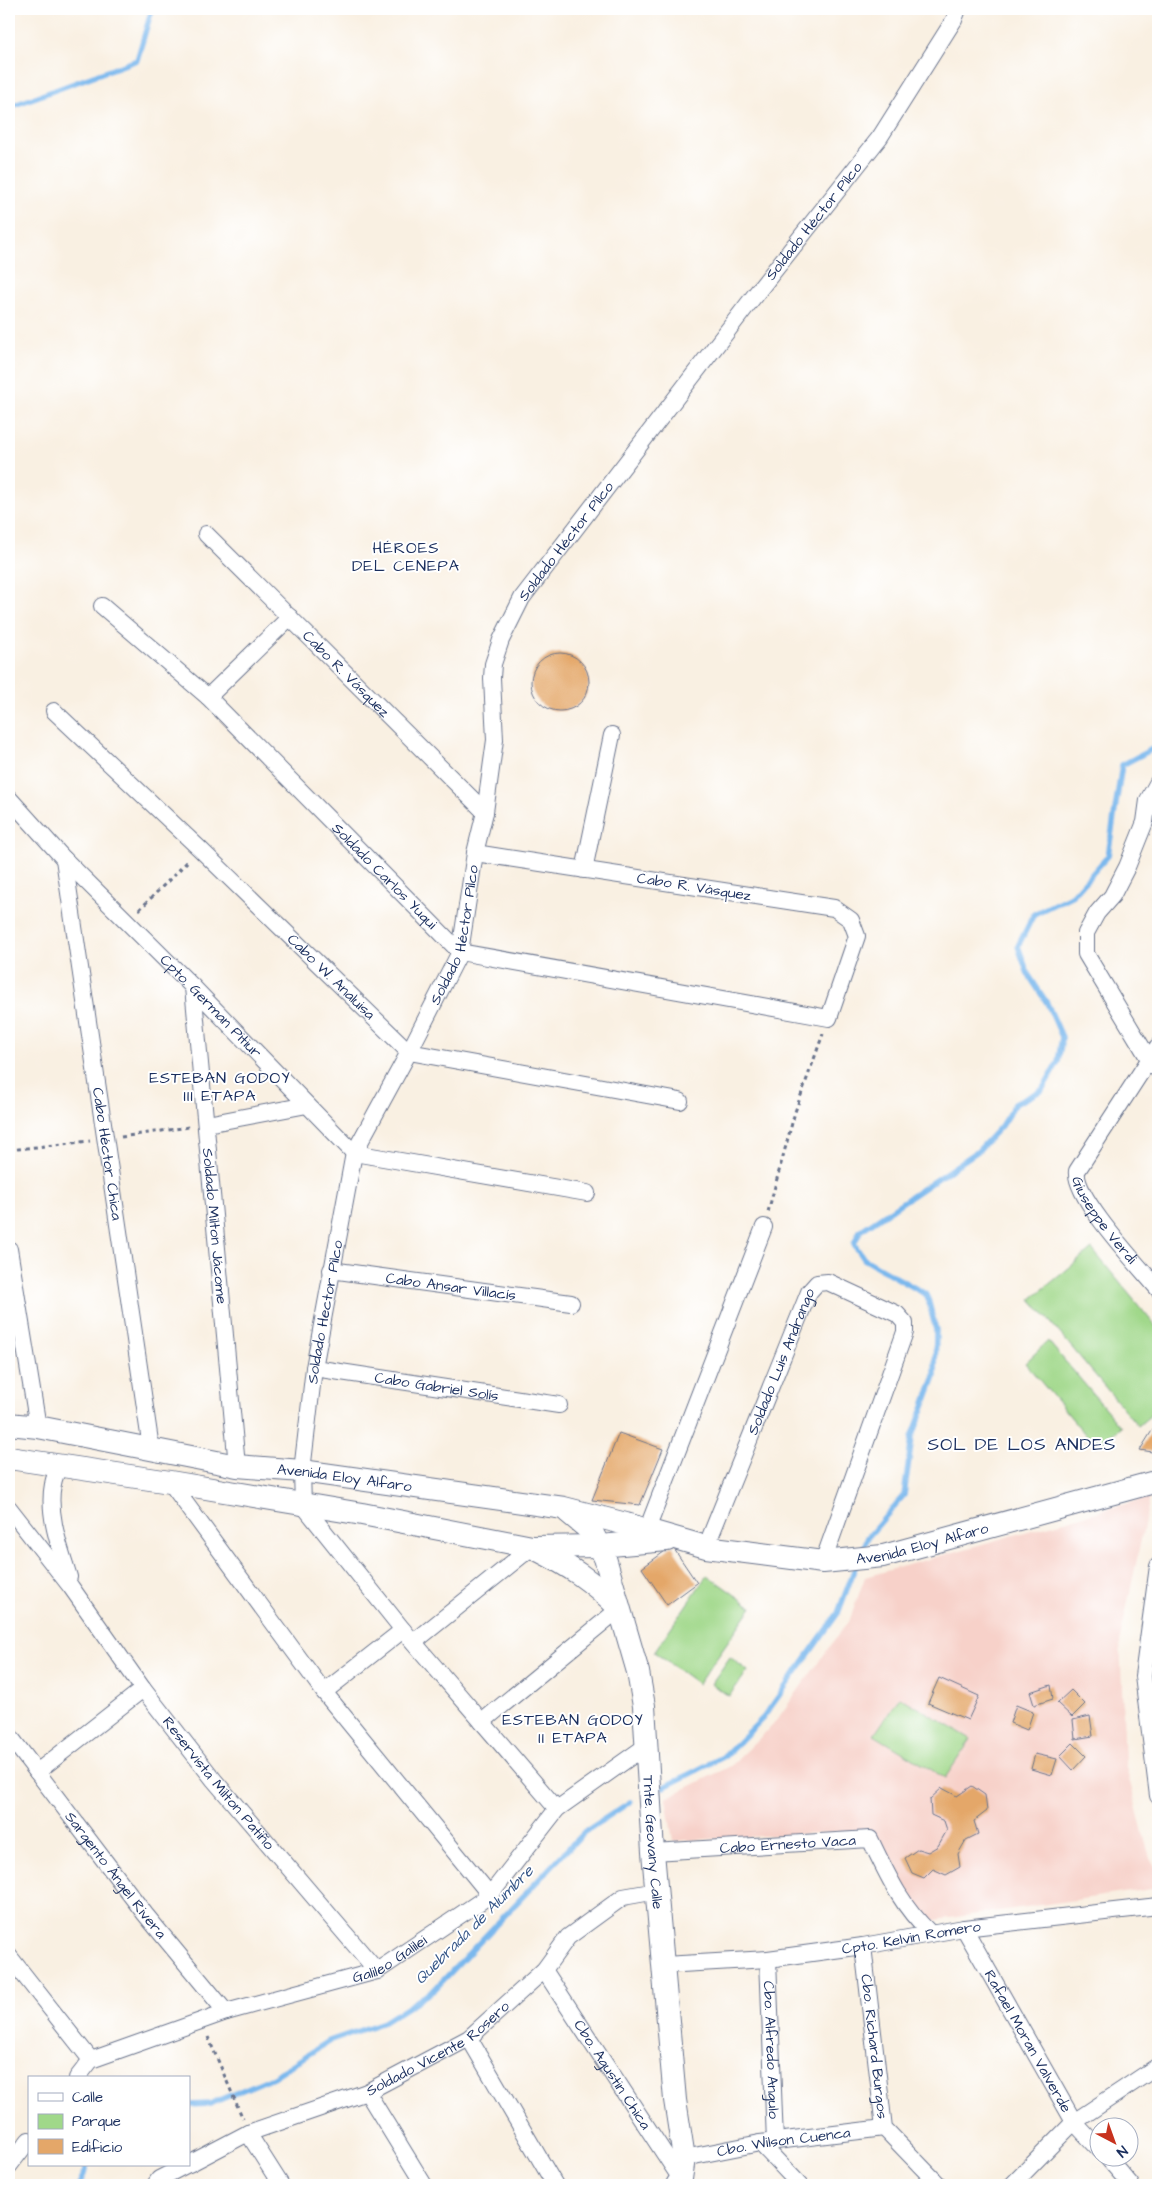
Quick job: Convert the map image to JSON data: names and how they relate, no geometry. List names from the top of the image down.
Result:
{
  "streets": {
    "street": [
      "Soldado Héctor Pilco",
      "Cabo R. Vásquez",
      "Soldado Carlos Yuqui",
      "Cabo W. Analuisa",
      "Cpto. German Pitiur",
      "Cabo Héctor Chica",
      "Giuseppe Verdi",
      "Soldado Milton Jácome",
      "Cabo Ansar Villacís",
      "Soldado Hector Pilco",
      "Soldado Luis Andrango",
      "Cabo Gabriel Solís",
      "Avenida Eloy Alfaro",
      "Reservista Milton Patiño",
      "Tnte. Geovany Calle",
      "Cabo Ernesto Vaca",
      "Sargento Ángel Rivera",
      "Cpto. Kelvin Romero",
      "Galileo Galilei",
      "Rafael Moran Valverde",
      "Soldado Vicente Rosero",
      "Cbo. Richard Burgos",
      "Cbo. Alfredo Angulo",
      "Cbo. Agustin Chica",
      "Cbo. Wilson Cuenca"
    ]
  },
  "crossings": [
    ["Soldado Héctor Pilco", "Cabo R. Vásquez"],
    ["Soldado Héctor Pilco", "Soldado Carlos Yuqui"],
    ["Soldado Héctor Pilco", "Cabo W. Analuisa"],
    ["Soldado Héctor Pilco", "Cpto. German Pitiur"],
    ["Soldado Héctor Pilco", "Soldado Hector Pilco"],
    ["Cpto. German Pitiur", "Cabo Héctor Chica"],
    ["Cpto. German Pitiur", "Soldado Milton Jácome"],
    ["Cpto. German Pitiur", "Soldado Hector Pilco"],
    ["Cabo Héctor Chica", "Avenida Eloy Alfaro"],
    ["Soldado Milton Jácome", "Avenida Eloy Alfaro"],
    ["Cabo Ansar Villacís", "Soldado Hector Pilco"],
    ["Soldado Hector Pilco", "Cabo Gabriel Solís"],
    ["Soldado Hector Pilco", "Avenida Eloy Alfaro"],
    ["Soldado Luis Andrango", "Avenida Eloy Alfaro"],
    ["Avenida Eloy Alfaro", "Reservista Milton Patiño"],
    ["Avenida Eloy Alfaro", "Tnte. Geovany Calle"],
    ["Reservista Milton Patiño", "Galileo Galilei"],
    ["Tnte. Geovany Calle", "Cabo Ernesto Vaca"],
    ["Tnte. Geovany Calle", "Cpto. Kelvin Romero"],
    ["Tnte. Geovany Calle", "Galileo Galilei"],
    ["Tnte. Geovany Calle", "Soldado Vicente Rosero"],
    ["Tnte. Geovany Calle", "Cbo. Agustin Chica"],
    ["Tnte. Geovany Calle", "Cbo. Wilson Cuenca"],
    ["Cabo Ernesto Vaca", "Cpto. Kelvin Romero"],
    ["Sargento Ángel Rivera", "Galileo Galilei"],
    ["Cpto. Kelvin Romero", "Rafael Moran Valverde"],
    ["Cpto. Kelvin Romero", "Cbo. Richard Burgos"],
    ["Cpto. Kelvin Romero", "Cbo. Alfredo Angulo"],
    ["Soldado Vicente Rosero", "Cbo. Agustin Chica"],
    ["Cbo. Richard Burgos", "Cbo. Wilson Cuenca"],
    ["Cbo. Alfredo Angulo", "Cbo. Wilson Cuenca"],
    ["Cbo. Agustin Chica", "Cbo. Wilson Cuenca"]
  ],
  "districts": [
    "HÉROES DEL CENEPA",
    "ESTEBAN GODOY III ETAPA",
    "SOL DE LOS ANDES",
    "ESTEBAN GODOY II ETAPA"
  ],
  "water": ["Quebrada de Alumbre"],
  "legend": ["Calle", "Parque", "Edificio"],
  "north": "bottom right"
}
